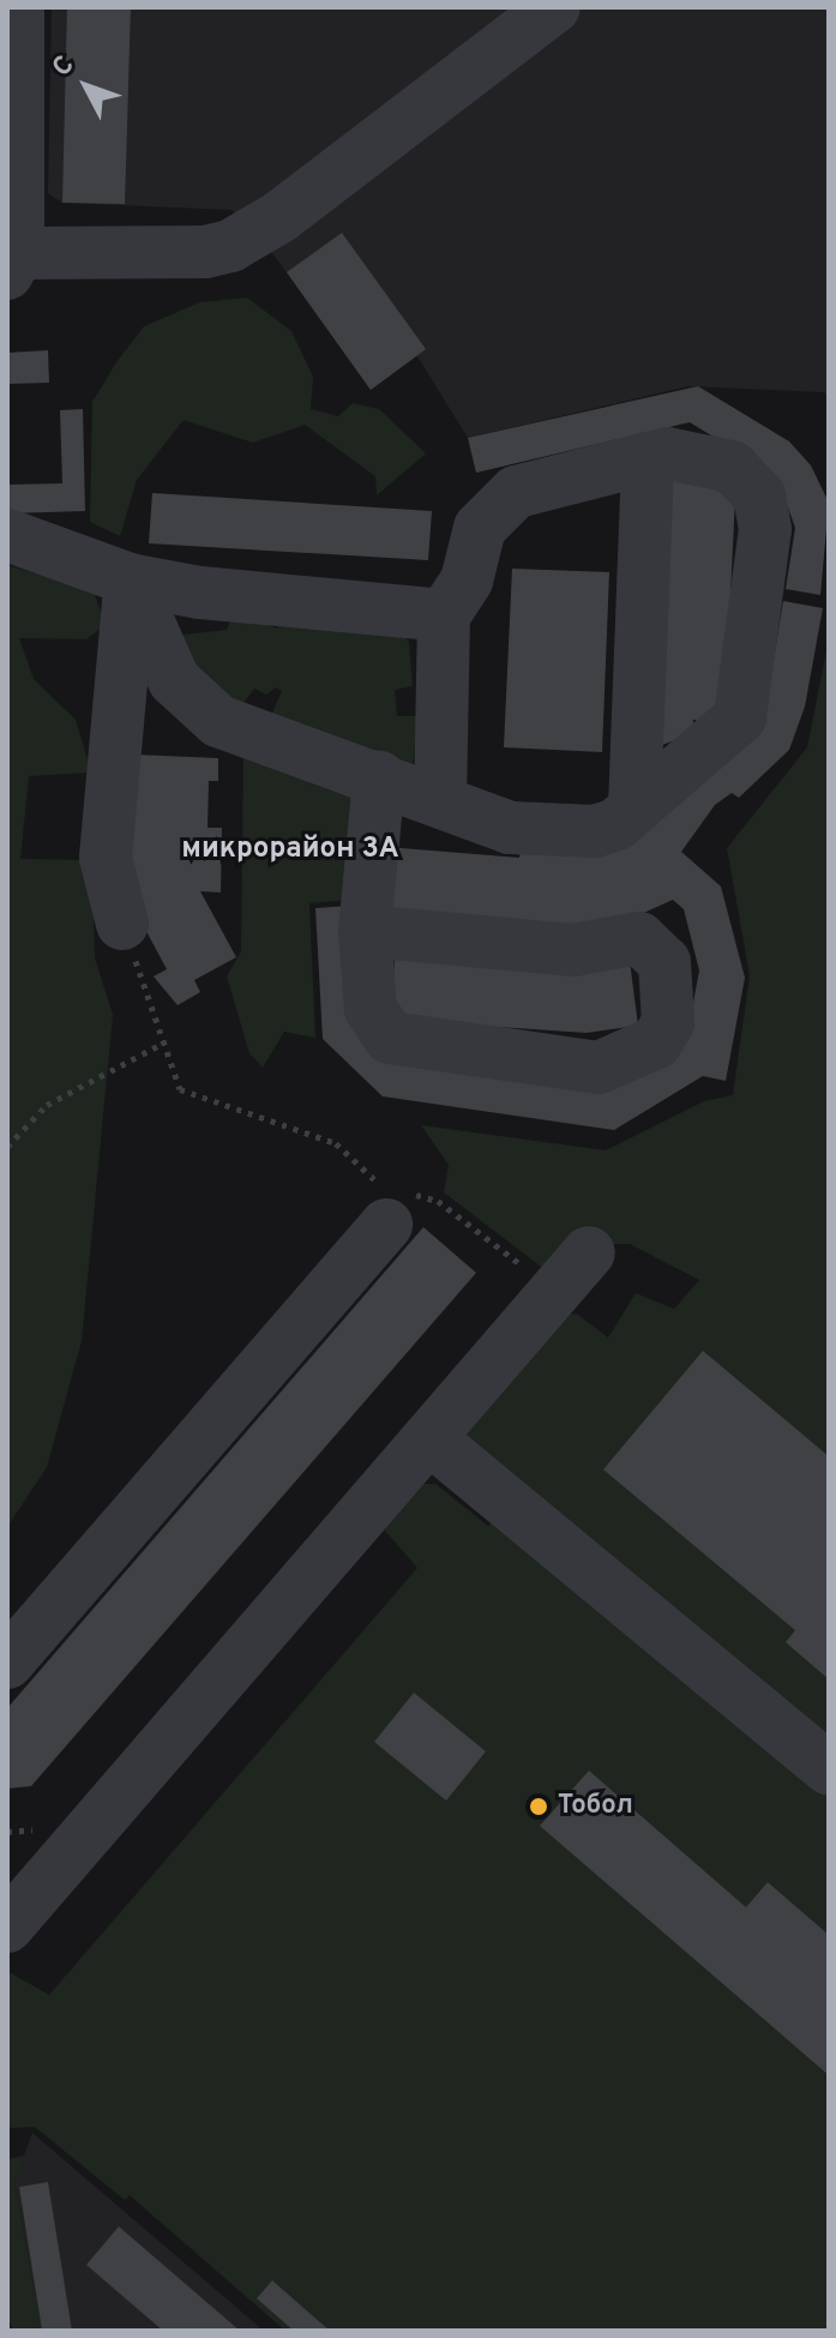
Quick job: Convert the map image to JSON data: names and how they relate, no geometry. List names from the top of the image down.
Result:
{
  "districts": ["микрорайон 3А"],
  "places": ["Тобол"],
  "north": "top left"
}
